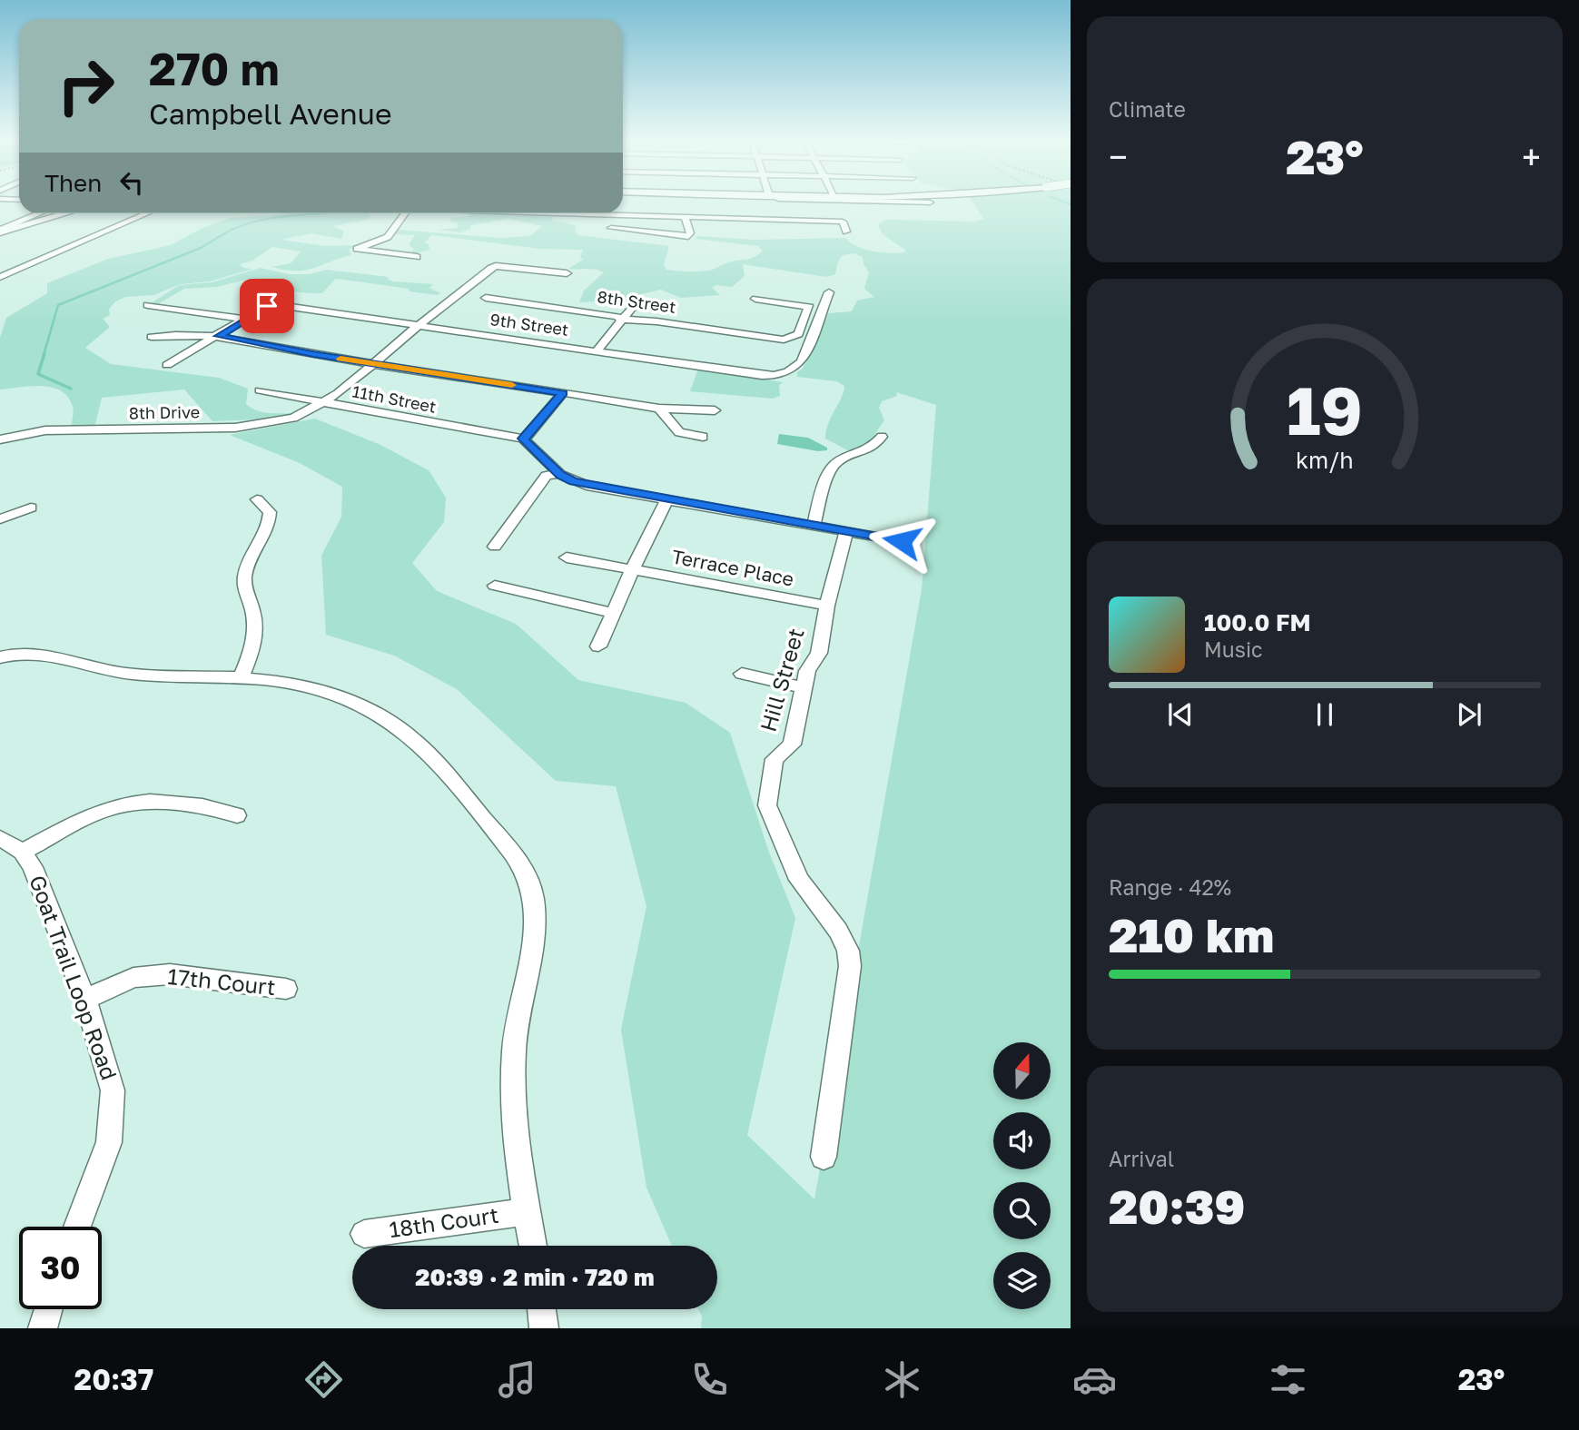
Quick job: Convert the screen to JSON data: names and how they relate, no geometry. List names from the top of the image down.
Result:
{
  "streets": {
    "street": [
      "8th Street",
      "9th Street",
      "11th Street",
      "8th Drive",
      "Terrace Place",
      "Hill Street",
      "Goat Trail Loop Road",
      "17th Court",
      "18th Court"
    ]
  },
  "crossings": [
    ["9th Street", "8th Drive"],
    ["11th Street", "8th Drive"],
    ["Terrace Place", "Hill Street"],
    ["Goat Trail Loop Road", "17th Court"]
  ],
  "north": "top",
  "page": {
    "tile": [
      "Climate",
      ["Range · 42%", "210 km"],
      ["Arrival", "20:39"]
    ],
    "turn": ["270 m", "Campbell Avenue"],
    "heat": ["−", "23°", "+"],
    "then": "Then",
    "song": ["100.0 FM", "Music"],
    "limit": "30",
    "trip": "20:39 · 2 min · 720 m",
    "tabs": ["20:37", "23°"],
    "gauge": ["19", "km/h"]
  }
}
